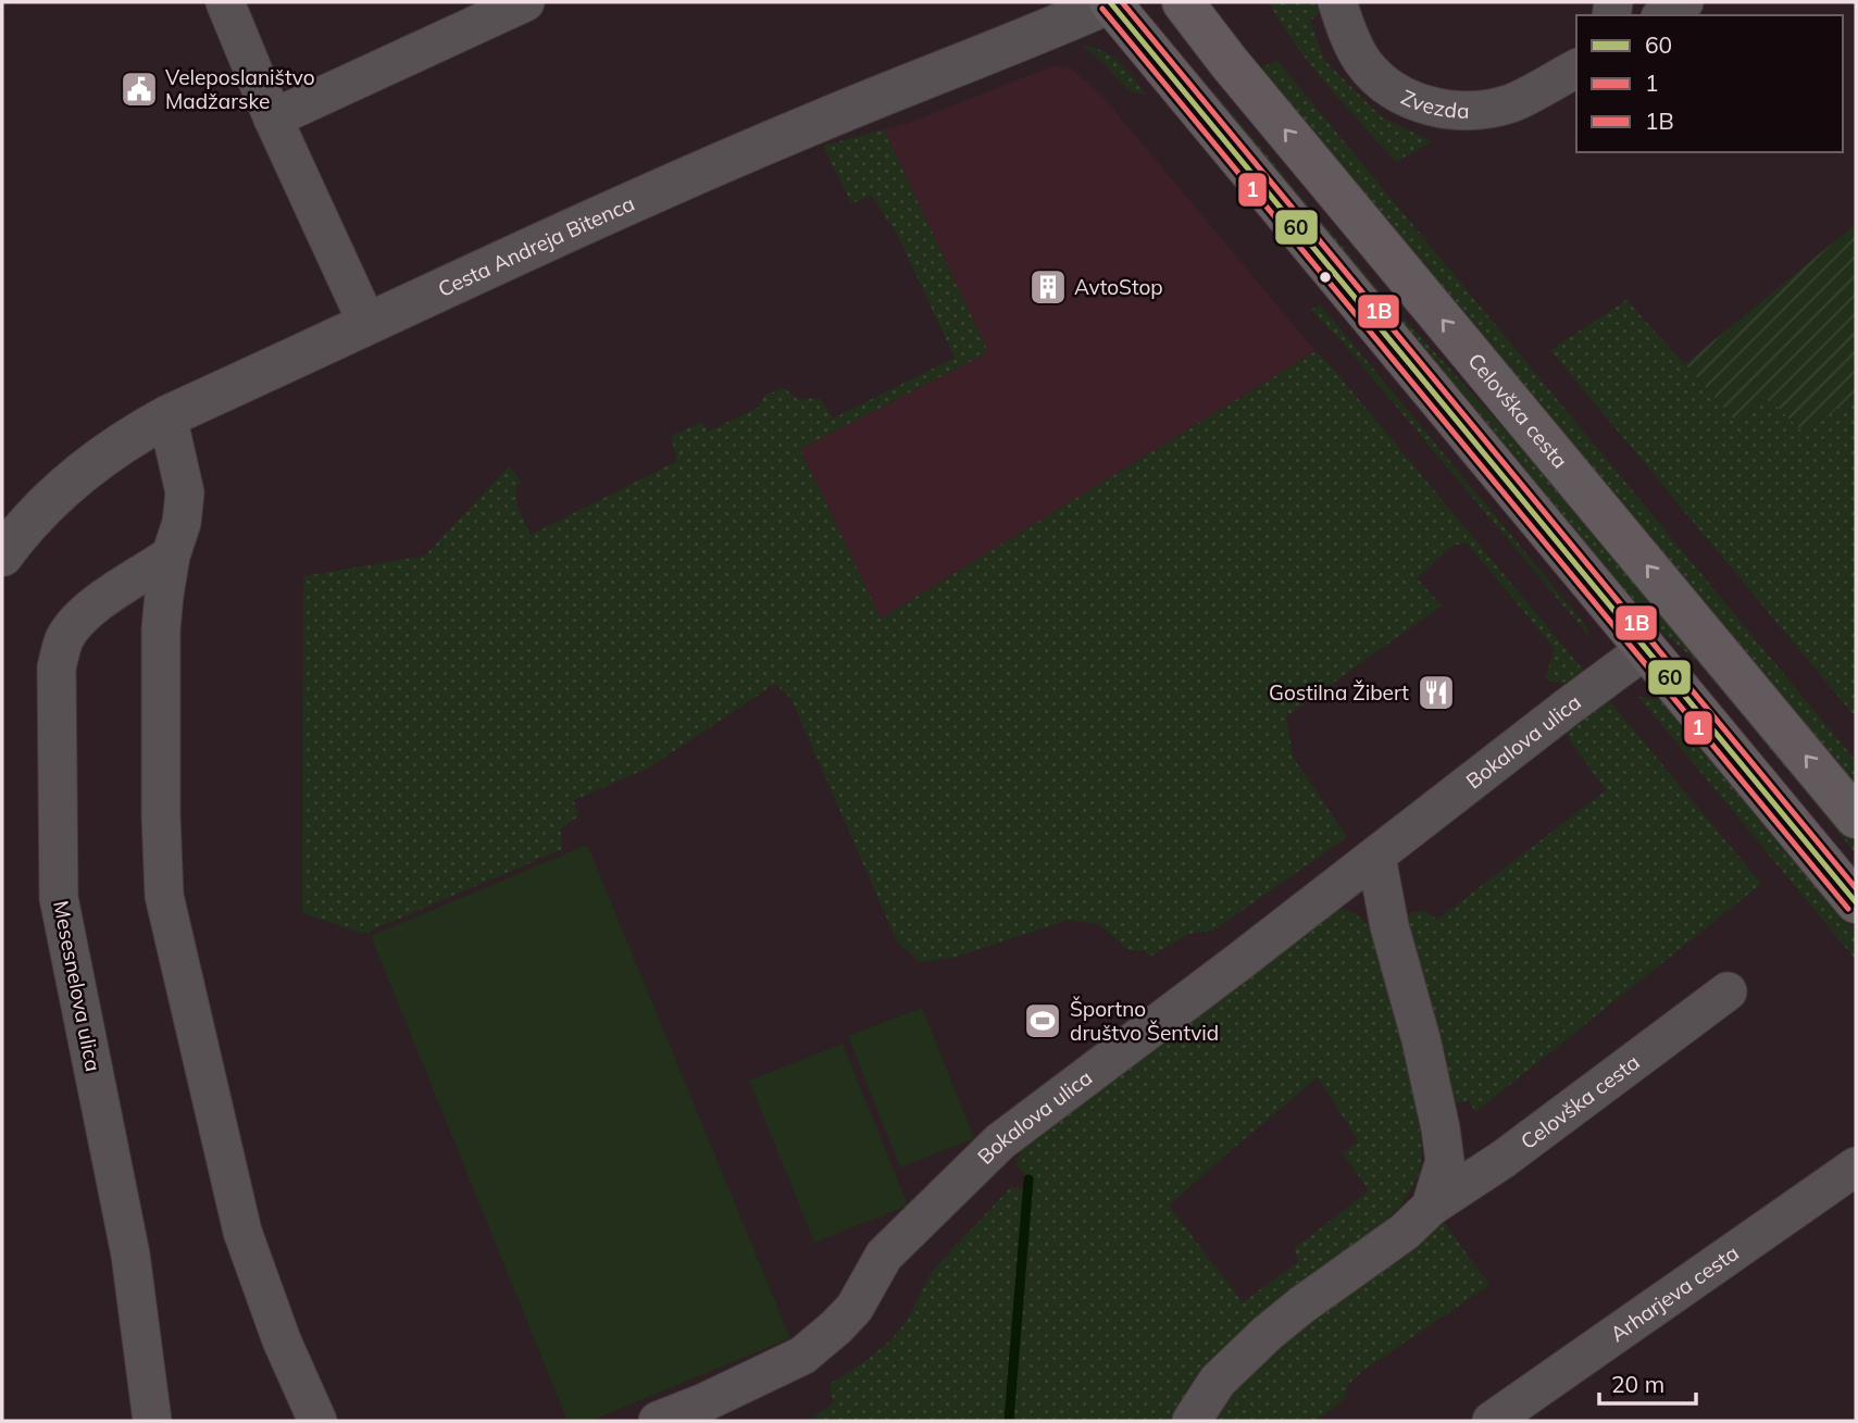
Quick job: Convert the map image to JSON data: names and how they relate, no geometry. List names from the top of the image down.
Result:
{
  "streets": {
    "main road": ["Celovška cesta"],
    "street": [
      "Zvezda",
      "Cesta Andreja Bitenca",
      "Bokalova ulica",
      "Mesesnelova ulica",
      "Arharjeva cesta"
    ]
  },
  "places": {
    "public building": ["Veleposlaništvo Madžarske"],
    "building": ["AvtoStop"],
    "restaurant": ["Gostilna Žibert"],
    "sports": ["Športno društvo Šentvid"]
  },
  "lines": ["transit line 60", "transit line 1B", "transit line 1"],
  "legend": ["60", "1", "1B"],
  "scale_bar": "20 m"
}
